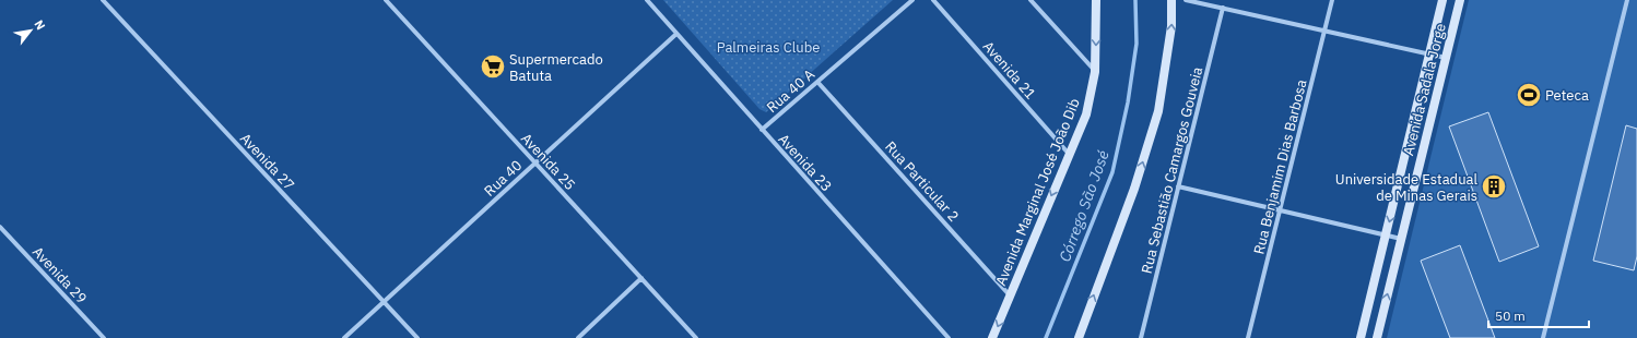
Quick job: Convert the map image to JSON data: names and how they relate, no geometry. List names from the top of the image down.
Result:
{
  "streets": {
    "main road": ["Avenida Sadala Jorge", "Avenida Marginal José João Dib"],
    "street": [
      "Avenida 21",
      "Rua 40 A",
      "Avenida 27",
      "Avenida 25",
      "Avenida 23",
      "Rua Benjamim Dias Barbosa",
      "Rua Sebastião Camargos Gouveia",
      "Rua 40",
      "Rua Particular 2",
      "Avenida 29"
    ]
  },
  "crossings": [
    ["Avenida 21", "Avenida Marginal José João Dib"],
    ["Rua 40 A", "Avenida 23"],
    ["Rua 40 A", "Rua Particular 2"],
    ["Avenida 27", "Rua 40"],
    ["Avenida 25", "Rua 40"],
    ["Avenida 23", "Rua 40"],
    ["Rua Particular 2", "Avenida Marginal José João Dib"]
  ],
  "water": ["Córrego São José"],
  "parks": ["Palmeiras Clube"],
  "places": {
    "supermarket": ["Supermercado Batuta"],
    "sports": ["Peteca"],
    "building": ["Universidade Estadual de Minas Gerais"]
  },
  "scale_bar": "50 m",
  "north": "top right"
}
